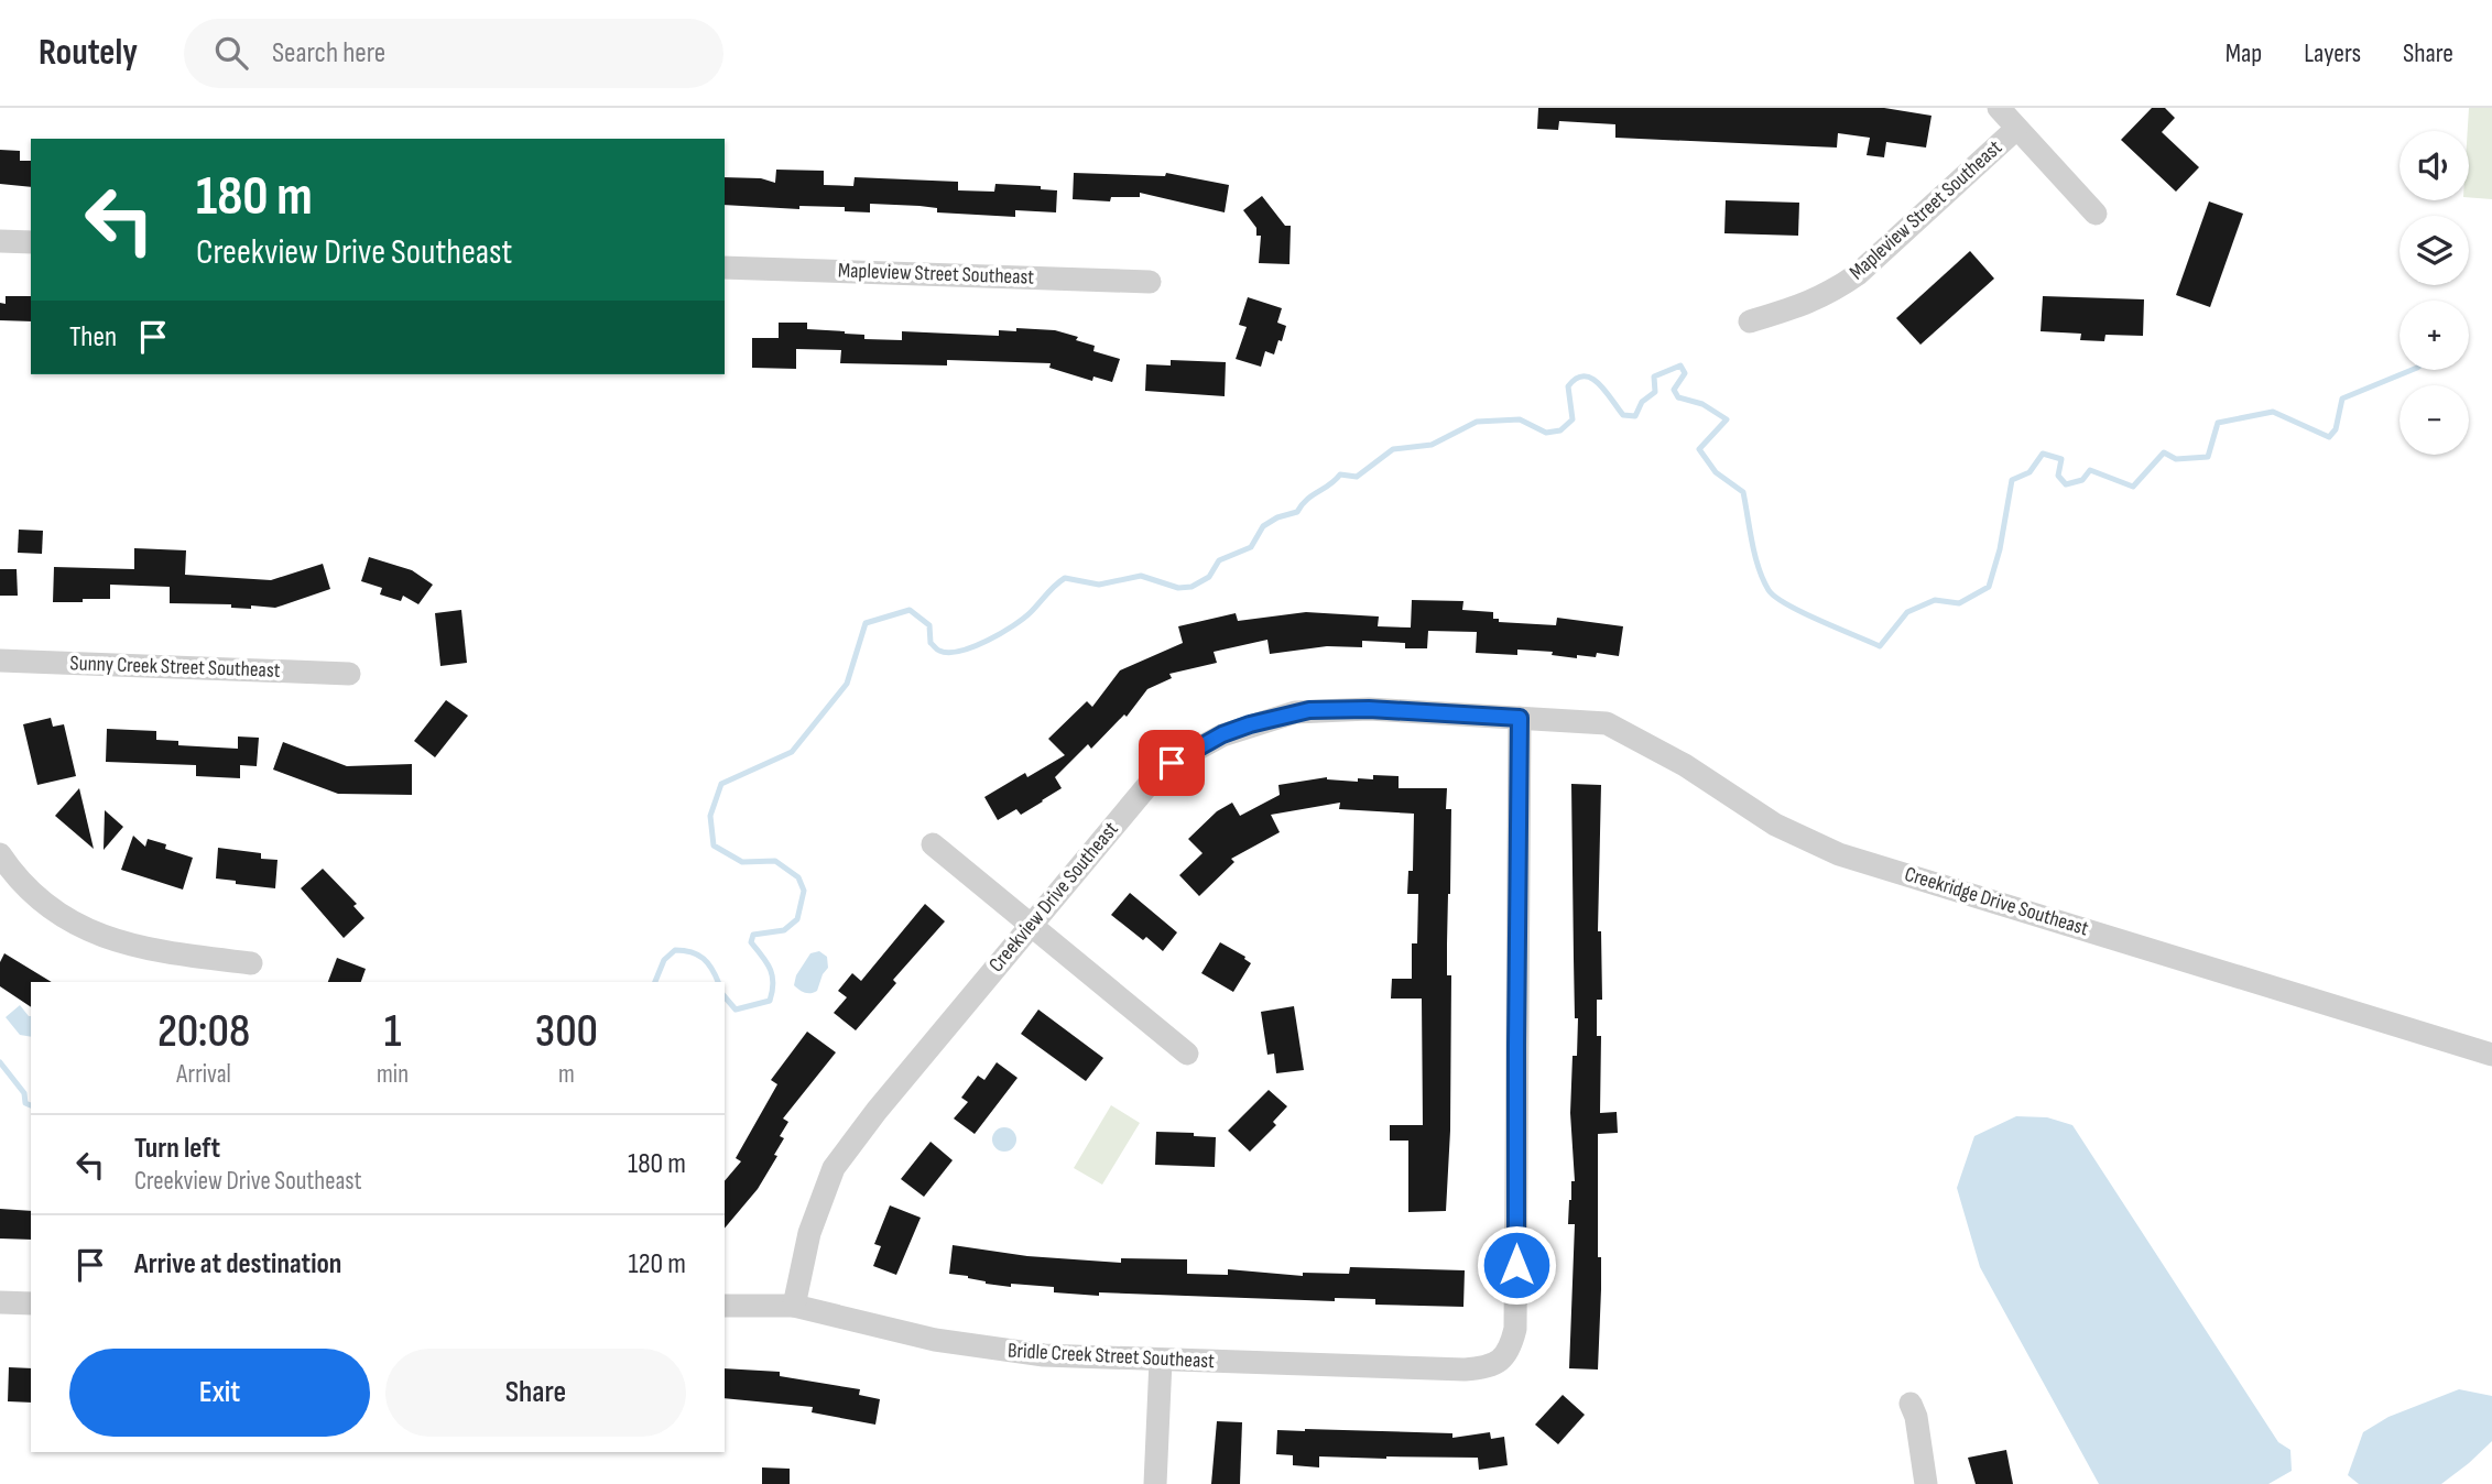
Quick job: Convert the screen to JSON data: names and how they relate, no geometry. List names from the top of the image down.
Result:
{
  "streets": {
    "street": [
      "Mapleview Street Southeast",
      "Sunny Creek Street Southeast",
      "Creekview Drive Southeast",
      "Creekridge Drive Southeast",
      "Bridle Creek Street Southeast"
    ]
  },
  "crossings": [
    ["Creekview Drive Southeast", "Creekridge Drive Southeast"],
    ["Creekview Drive Southeast", "Bridle Creek Street Southeast"],
    ["Creekridge Drive Southeast", "Bridle Creek Street Southeast"]
  ],
  "page": {
    "header": "Routely",
    "search": "Search here",
    "nav": ["Map", "Layers", "Share"],
    "map_buttons": ["+", "−"],
    "turn": ["180 m", "Creekview Drive Southeast"],
    "then": "Then",
    "eta": [
      "20:08",
      "Arrival",
      "1",
      "min",
      "300",
      "m"
    ],
    "list": [
      {
        "name": "Turn left",
        "note": "Creekview Drive Southeast",
        "value": "180 m"
      },
      {
        "name": "Arrive at destination",
        "value": "120 m"
      }
    ],
    "buttons": ["Exit", "Share"]
  }
}
